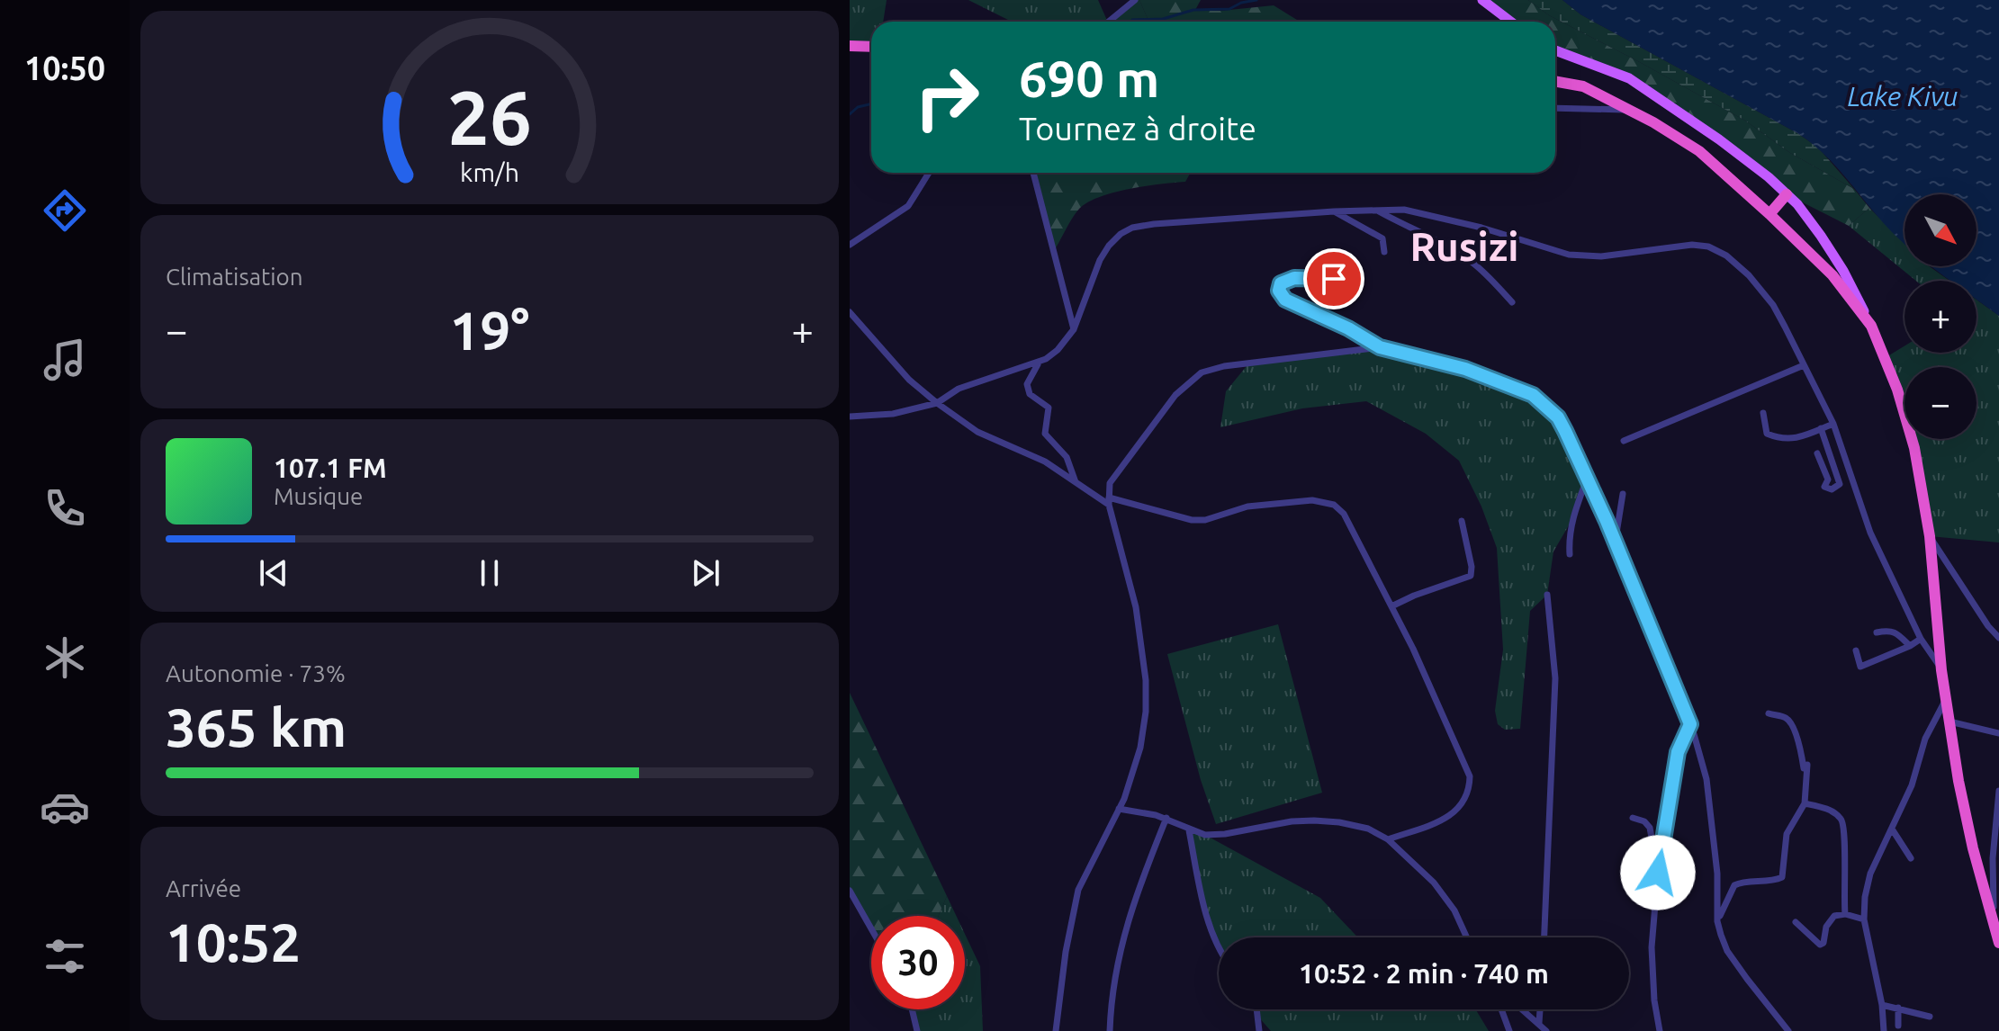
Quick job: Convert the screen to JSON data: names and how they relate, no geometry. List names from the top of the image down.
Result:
{
  "districts": ["Rusizi"],
  "water": ["Lake Kivu"],
  "north": "bottom right",
  "page": {
    "tabs": "10:50",
    "turn": ["690 m", "Tournez à droite"],
    "map_buttons": ["+", "−"],
    "tile": [
      "Climatisation",
      ["Autonomie · 73%", "365 km"],
      ["Arrivée", "10:52"]
    ],
    "heat": ["−", "19°", "+"],
    "song": ["107.1 FM", "Musique"],
    "limit": "30",
    "trip": "10:52 · 2 min · 740 m",
    "gauge": ["26", "km/h"]
  }
}
